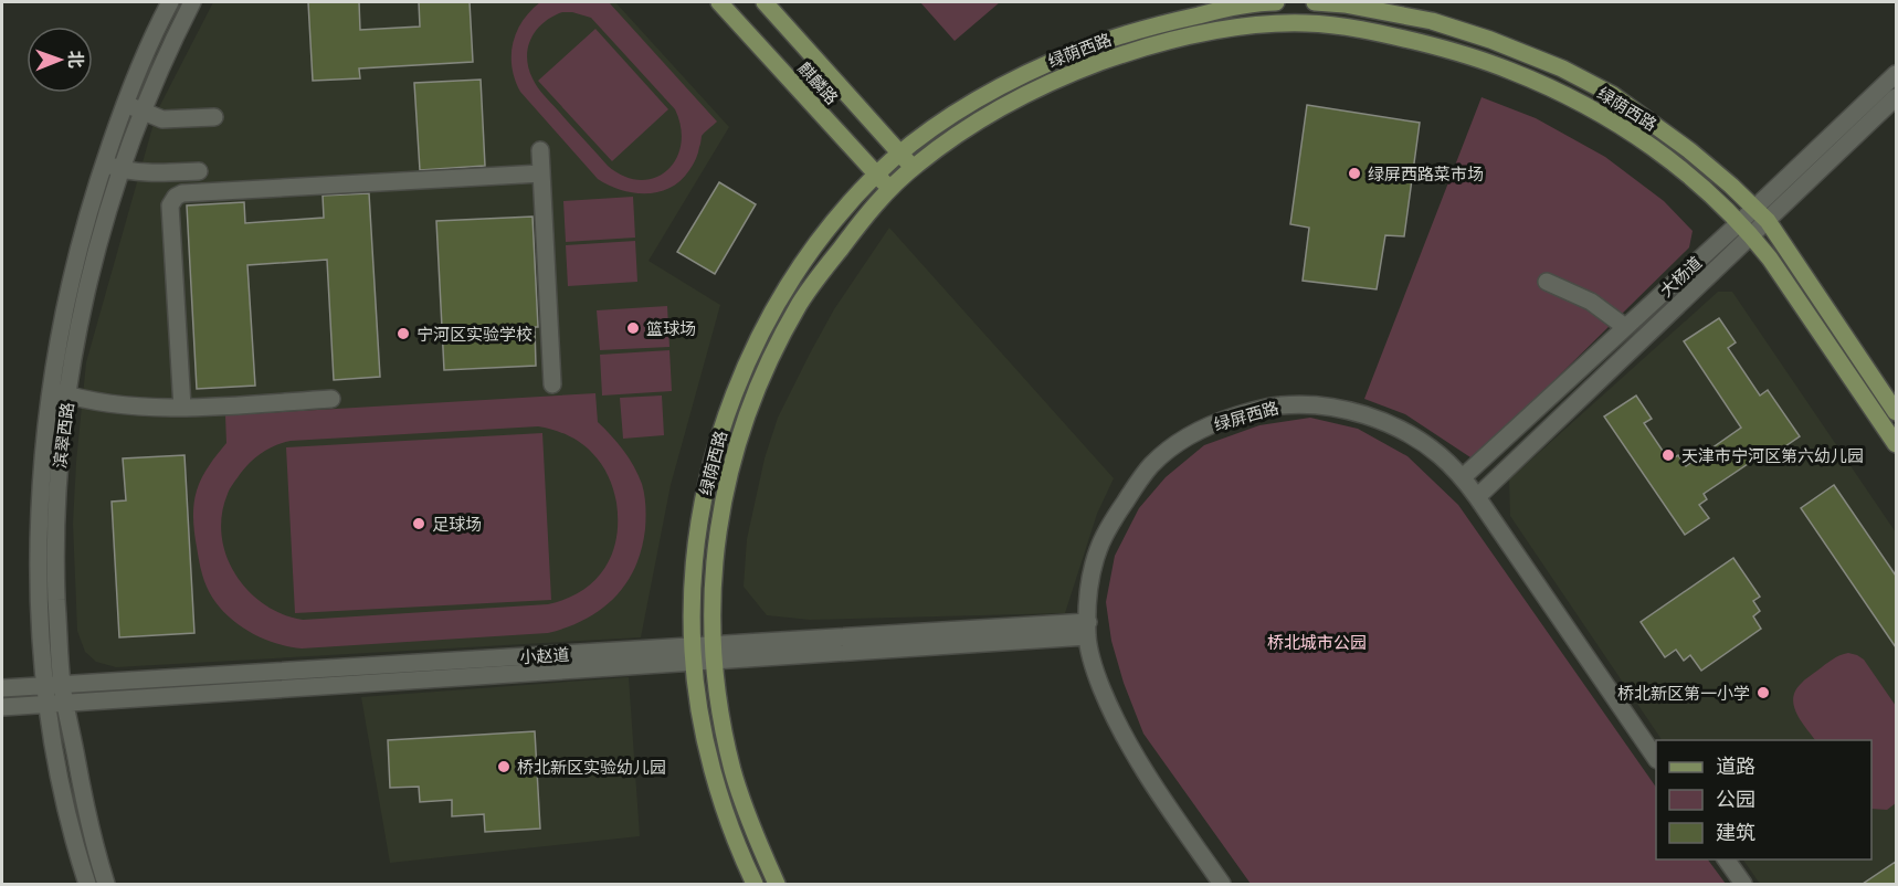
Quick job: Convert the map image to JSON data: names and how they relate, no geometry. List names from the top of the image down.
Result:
{
  "streets": {
    "main road": ["绿荫西路", "麒麟路"],
    "street": [
      "大杨道",
      "绿屏西路",
      "滨翠西路",
      "小赵道"
    ]
  },
  "crossings": [
    ["绿荫西路", "麒麟路"],
    ["绿荫西路", "大杨道"],
    ["绿荫西路", "小赵道"],
    ["大杨道", "绿屏西路"],
    ["绿屏西路", "小赵道"],
    ["滨翠西路", "小赵道"]
  ],
  "parks": ["桥北城市公园"],
  "places": [
    "绿屏西路菜市场",
    "篮球场",
    "宁河区实验学校",
    "天津市宁河区第六幼儿园",
    "足球场",
    "桥北新区第一小学",
    "桥北新区实验幼儿园"
  ],
  "legend": ["道路", "公园", "建筑"],
  "north": "right"
}
